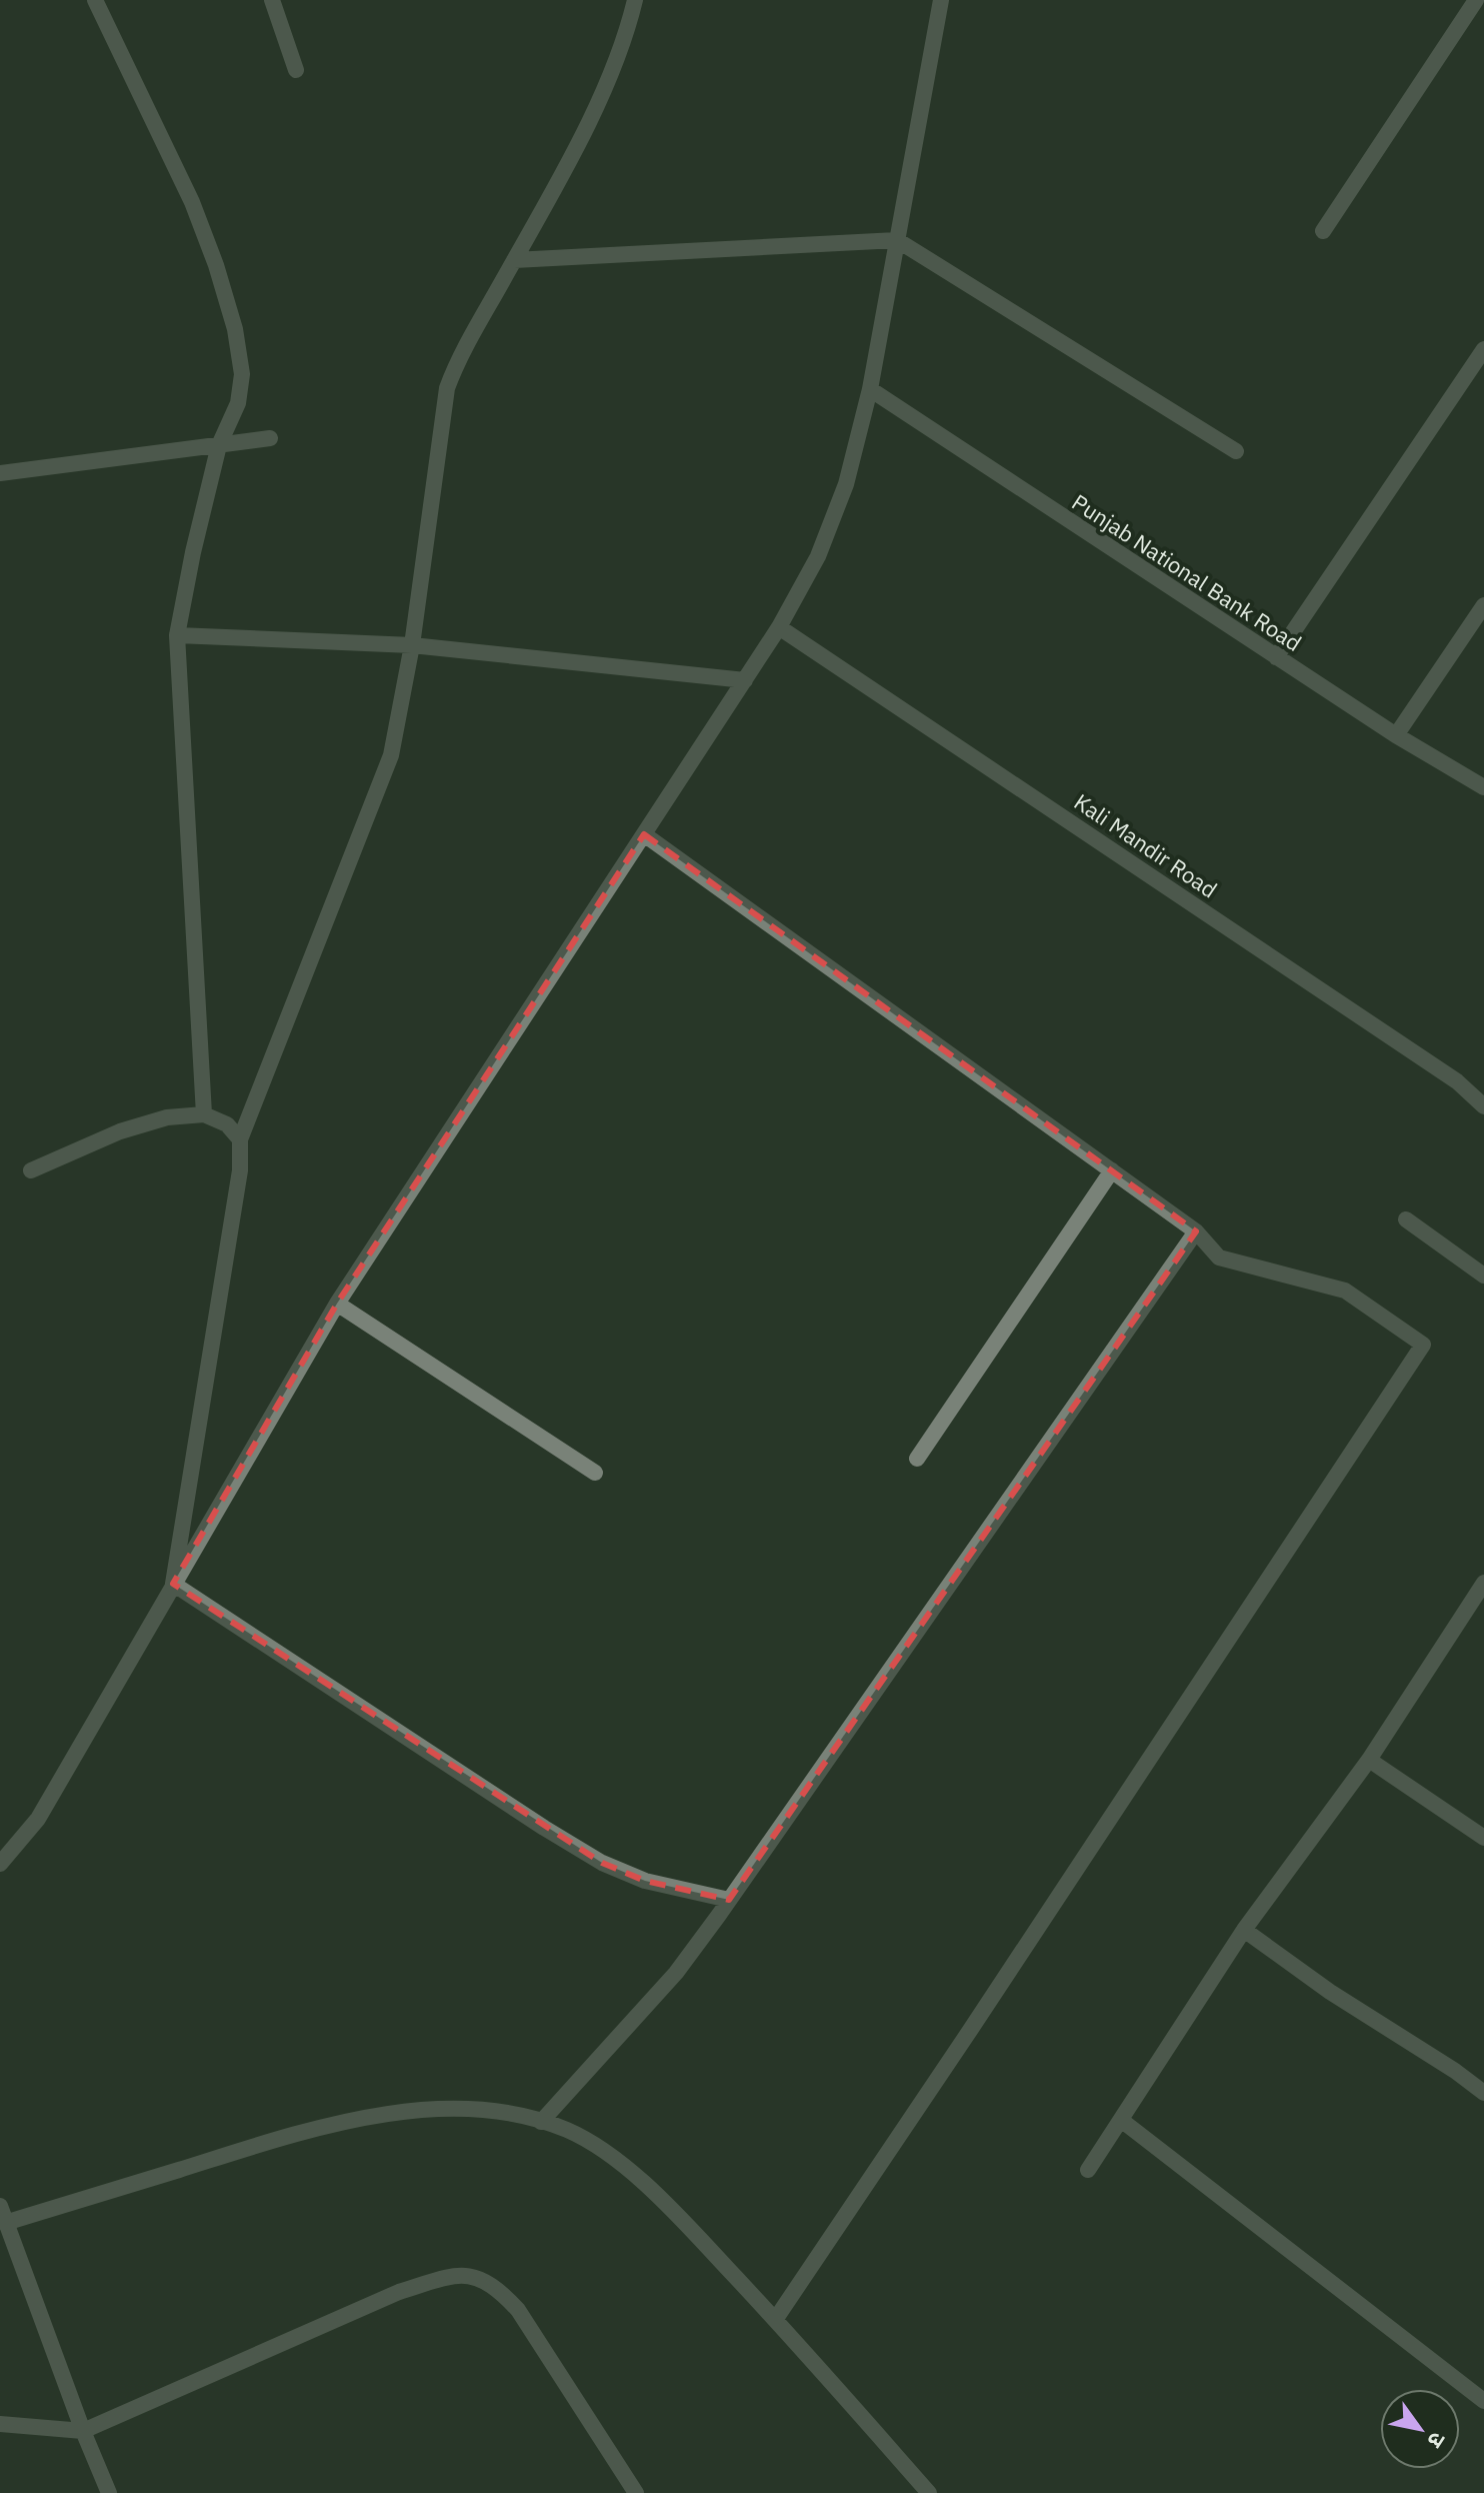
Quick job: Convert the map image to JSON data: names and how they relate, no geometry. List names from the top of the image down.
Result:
{
  "streets": {
    "street": ["Punjab National Bank Road", "Kali Mandir Road"]
  },
  "north": "bottom right"
}
